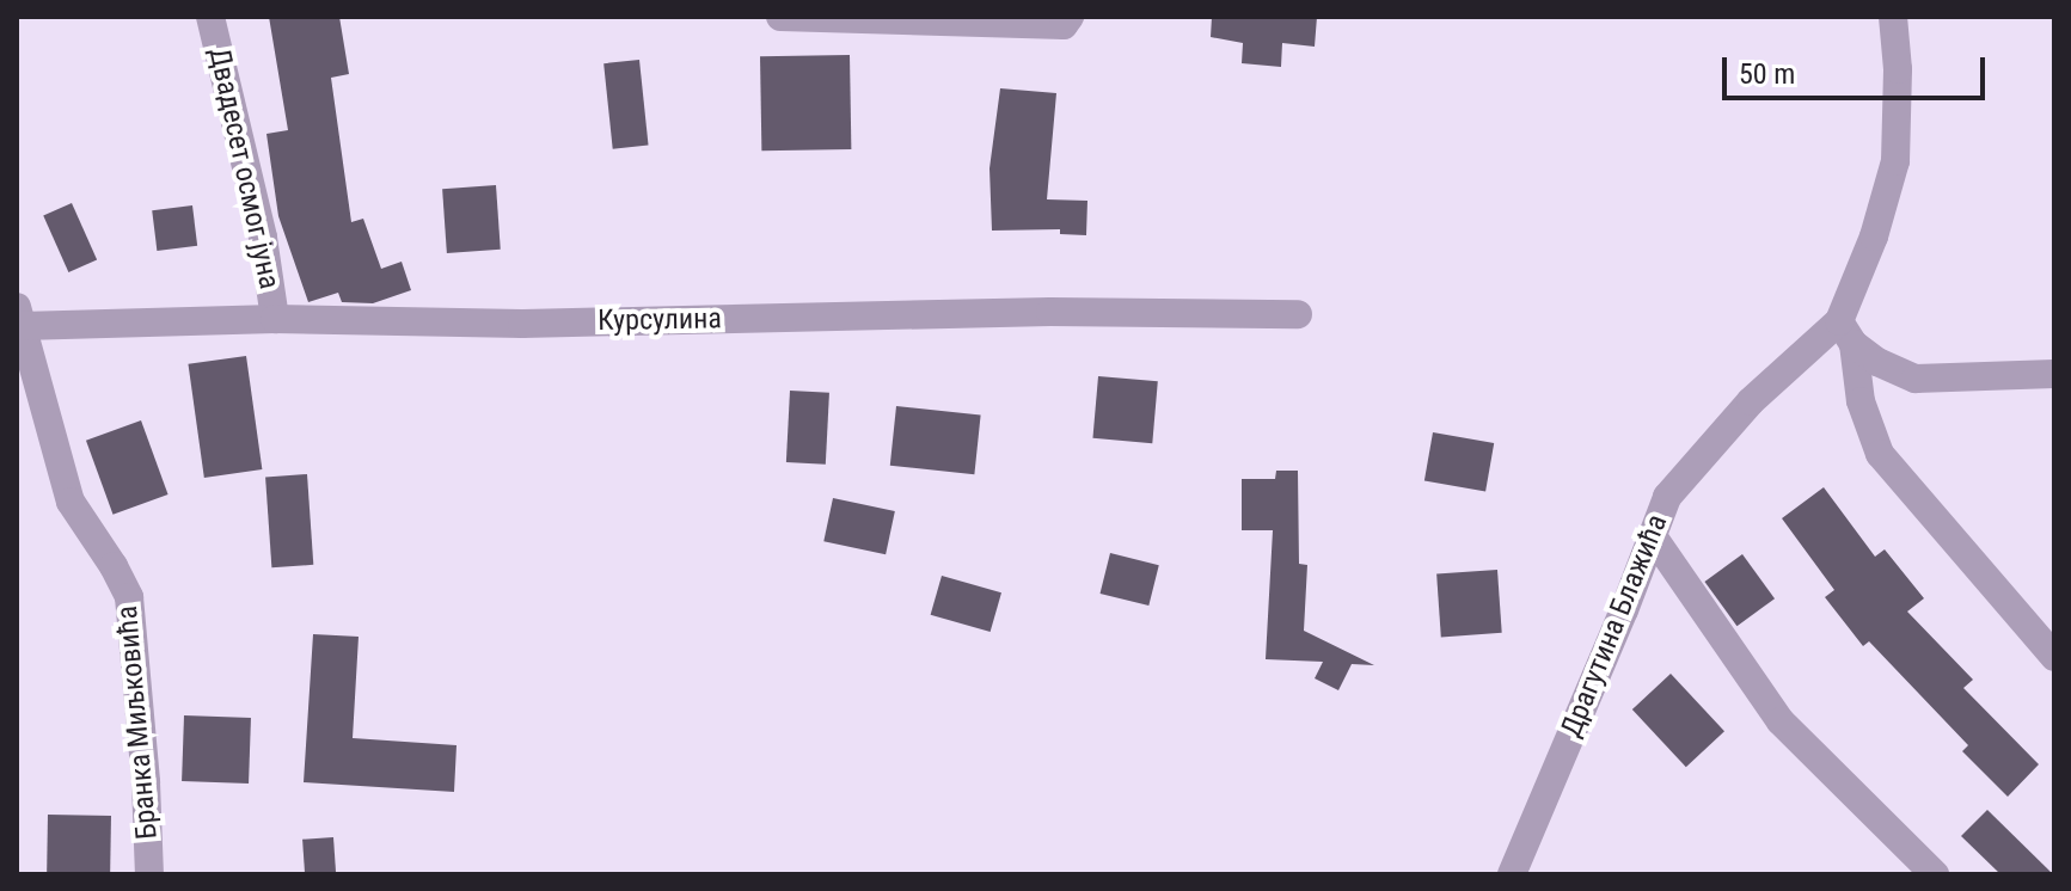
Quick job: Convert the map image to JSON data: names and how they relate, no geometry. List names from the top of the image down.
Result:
{
  "streets": {
    "street": [
      "Двадесет осмог јуна",
      "Курсулина",
      "Драгутина Блажића",
      "Бранка Миљковића"
    ]
  },
  "crossings": [
    ["Двадесет осмог јуна", "Курсулина"],
    ["Курсулина", "Бранка Миљковића"]
  ],
  "scale_bar": "50 m"
}
